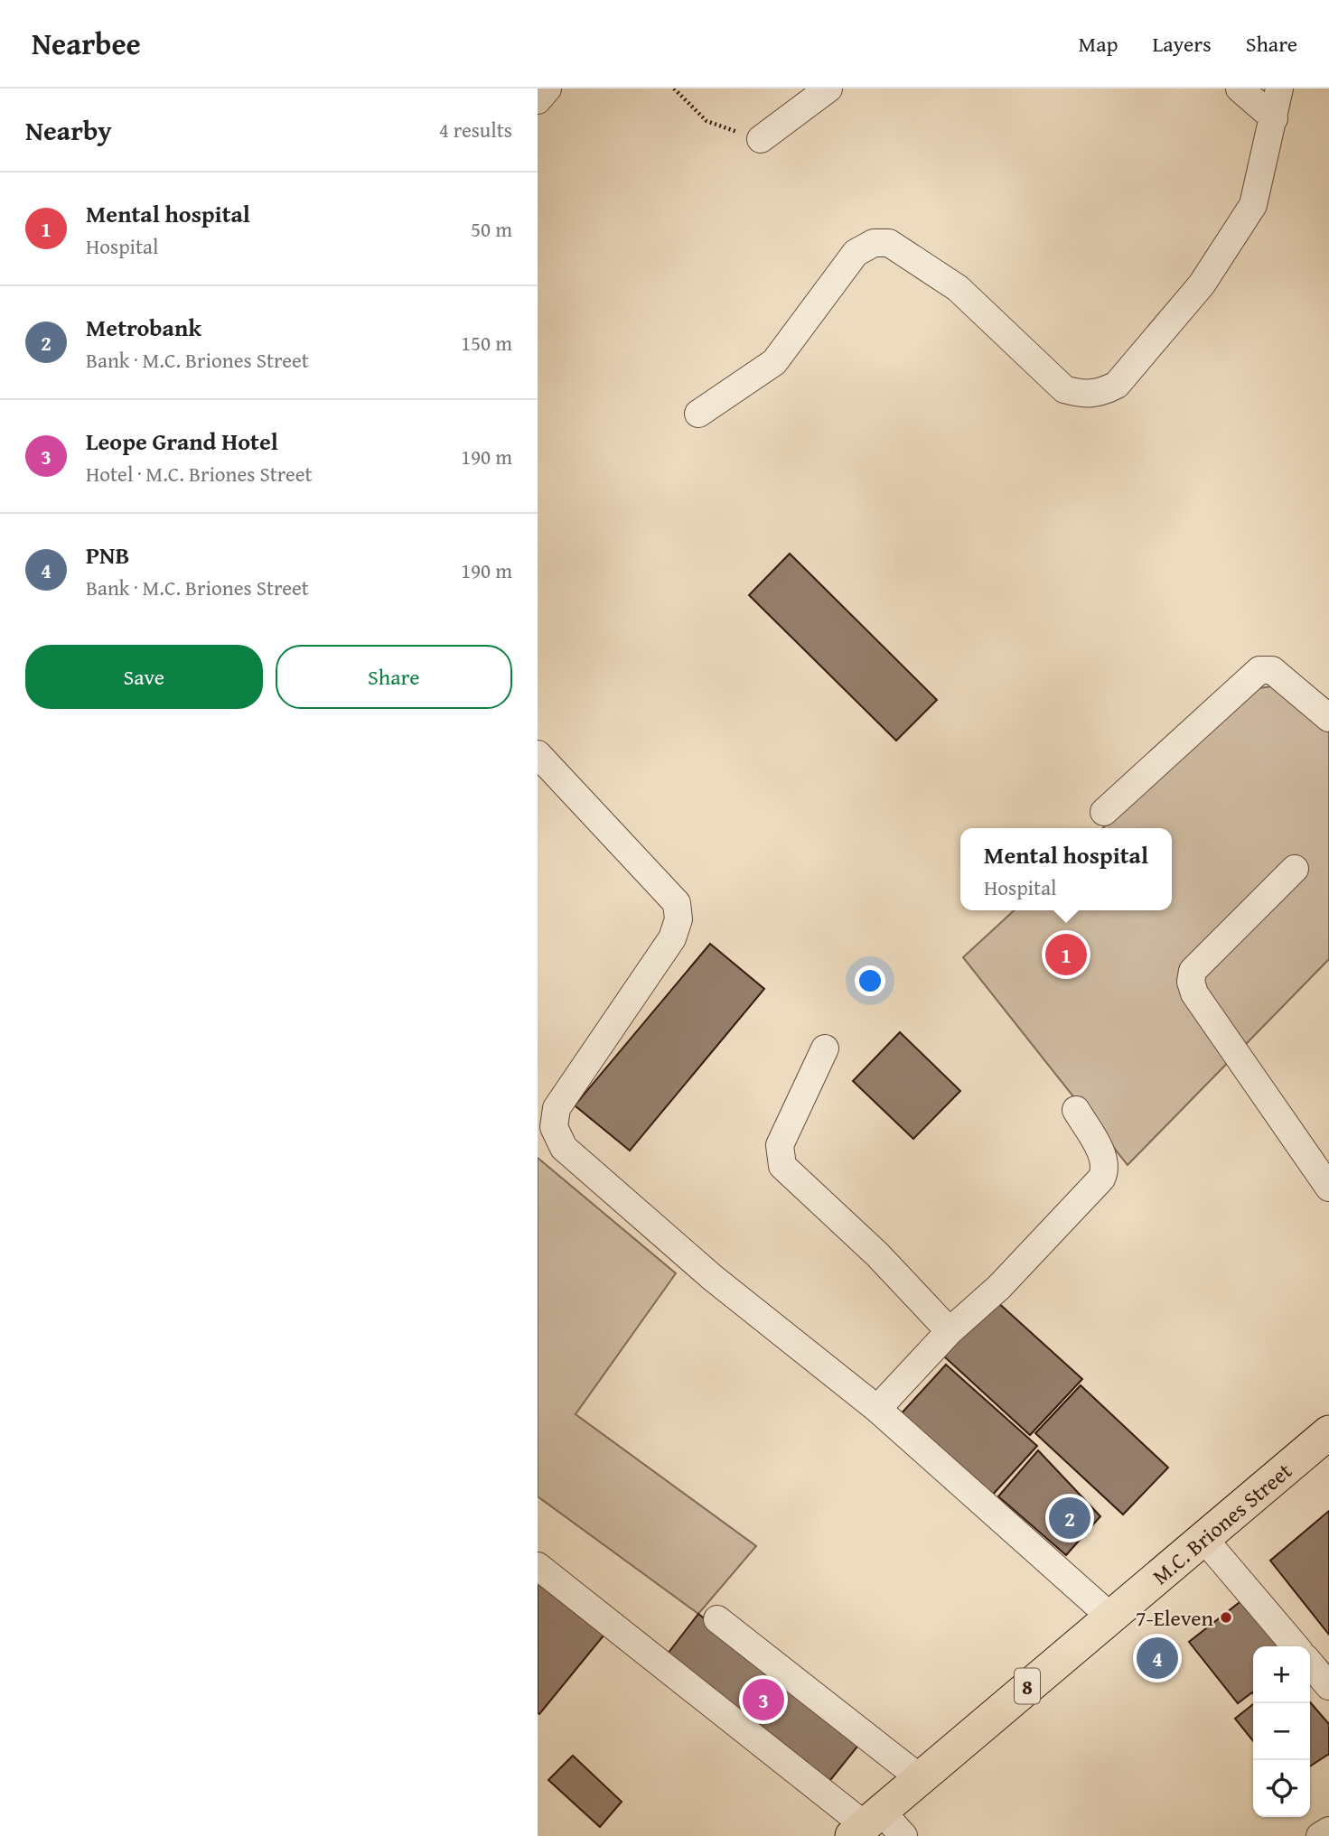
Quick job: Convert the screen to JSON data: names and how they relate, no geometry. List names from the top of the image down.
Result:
{
  "streets": {
    "main road": ["M.C. Briones Street", "8"]
  },
  "places": ["7-Eleven"],
  "page": {
    "header": "Nearbee",
    "nav": ["Map", "Layers", "Share"],
    "heading": ["Nearby", "4 results"],
    "list": [
      {
        "mark": "1",
        "name": "Mental hospital",
        "note": "Hospital",
        "value": "50 m"
      },
      {
        "mark": "2",
        "name": "Metrobank",
        "note": "Bank · M.C. Briones Street",
        "value": "150 m"
      },
      {
        "mark": "3",
        "name": "Leope Grand Hotel",
        "note": "Hotel · M.C. Briones Street",
        "value": "190 m"
      },
      {
        "mark": "4",
        "name": "PNB",
        "note": "Bank · M.C. Briones Street",
        "value": "190 m"
      }
    ],
    "buttons": ["Save", "Share"],
    "popup": ["Mental hospital", "Hospital"],
    "pins": [
      "1",
      "2",
      "4",
      "3"
    ],
    "map_buttons": ["+", "−"]
  }
}
